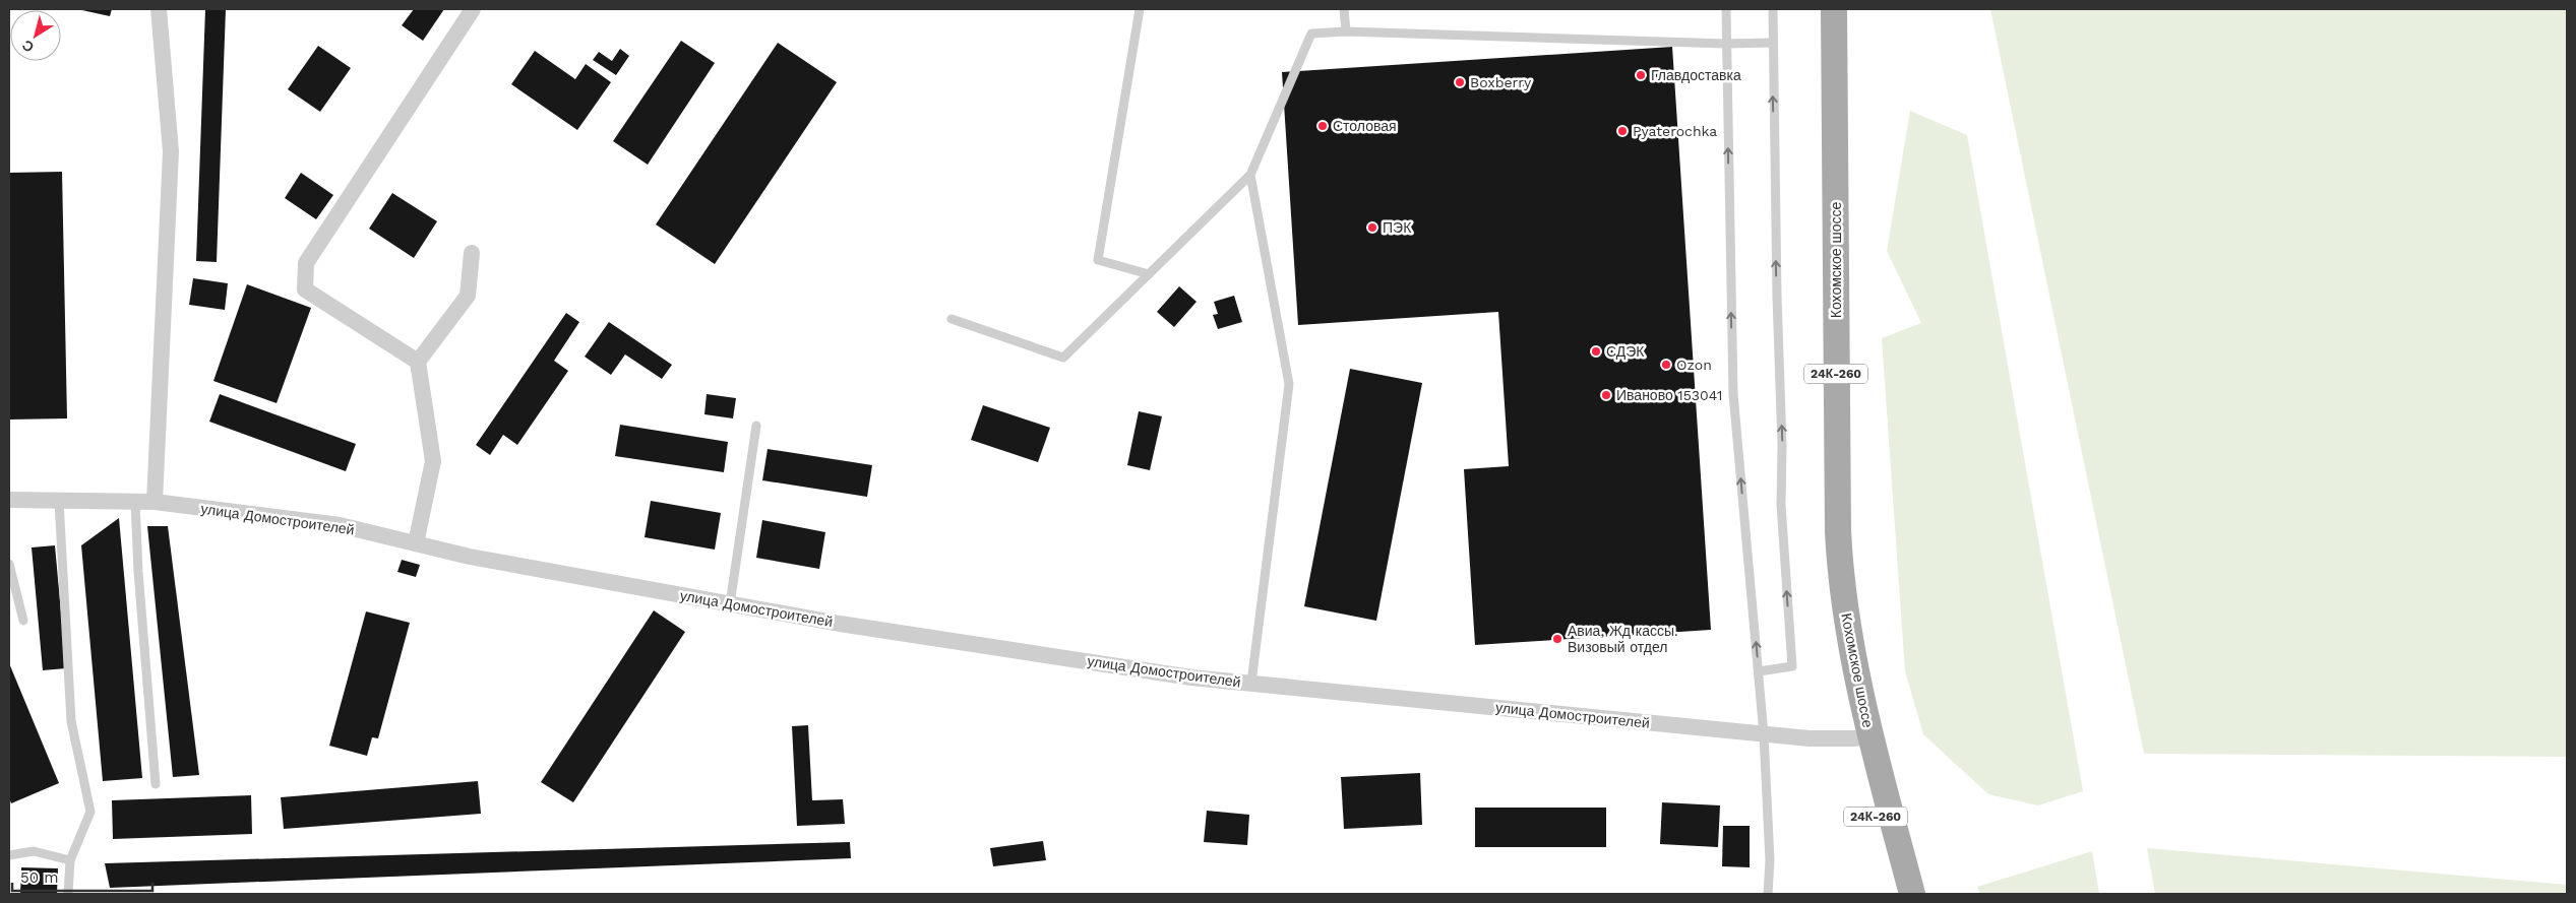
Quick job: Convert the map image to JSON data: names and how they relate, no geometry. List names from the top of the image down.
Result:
{
  "streets": {
    "main road": ["Кохомское шоссе", "24К-260"],
    "street": ["улица Домостроителей"]
  },
  "crossings": [
    ["Кохомское шоссе", "24К-260"],
    ["Кохомское шоссе", "улица Домостроителей"],
    ["24К-260", "улица Домостроителей"]
  ],
  "places": [
    "Главдоставка",
    "Boxberry",
    "Столовая",
    "Pyaterochka",
    "ПЭК",
    "СДЭК",
    "Ozon",
    "Иваново 153041",
    "Авиа, Жд кассы. Визовый отдел"
  ],
  "scale_bar": "50 m",
  "north": "bottom left"
}
